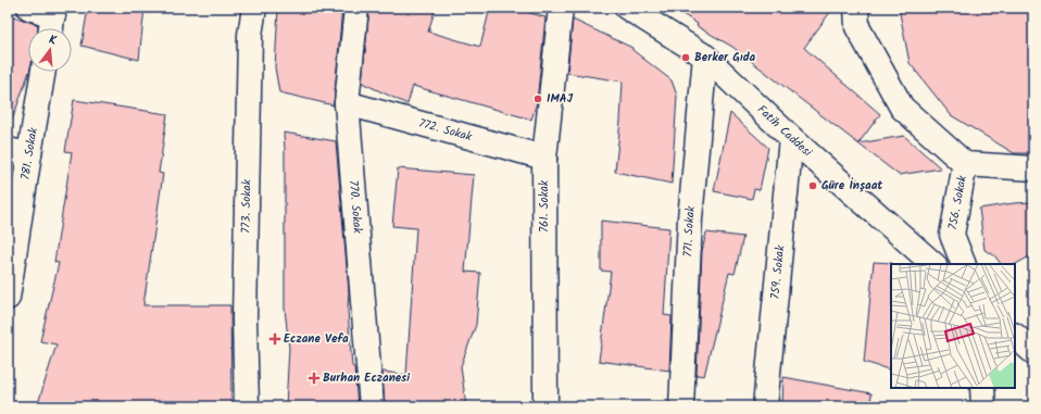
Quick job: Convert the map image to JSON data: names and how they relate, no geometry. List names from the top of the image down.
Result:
{
  "streets": {
    "street": [
      "772. Sokak",
      "Fatih Caddesi",
      "781. Sokak",
      "756. Sokak",
      "773. Sokak",
      "770. Sokak",
      "761. Sokak",
      "771. Sokak",
      "759. Sokak"
    ]
  },
  "crossings": [
    ["772. Sokak", "770. Sokak"],
    ["772. Sokak", "761. Sokak"],
    ["Fatih Caddesi", "771. Sokak"],
    ["Fatih Caddesi", "759. Sokak"]
  ],
  "places": {
    "other": ["Berker Gıda", "IMAJ", "Güre İnşaat"],
    "health": ["Eczane Vefa", "Burhan Eczanesi"]
  },
  "north": "top"
}
